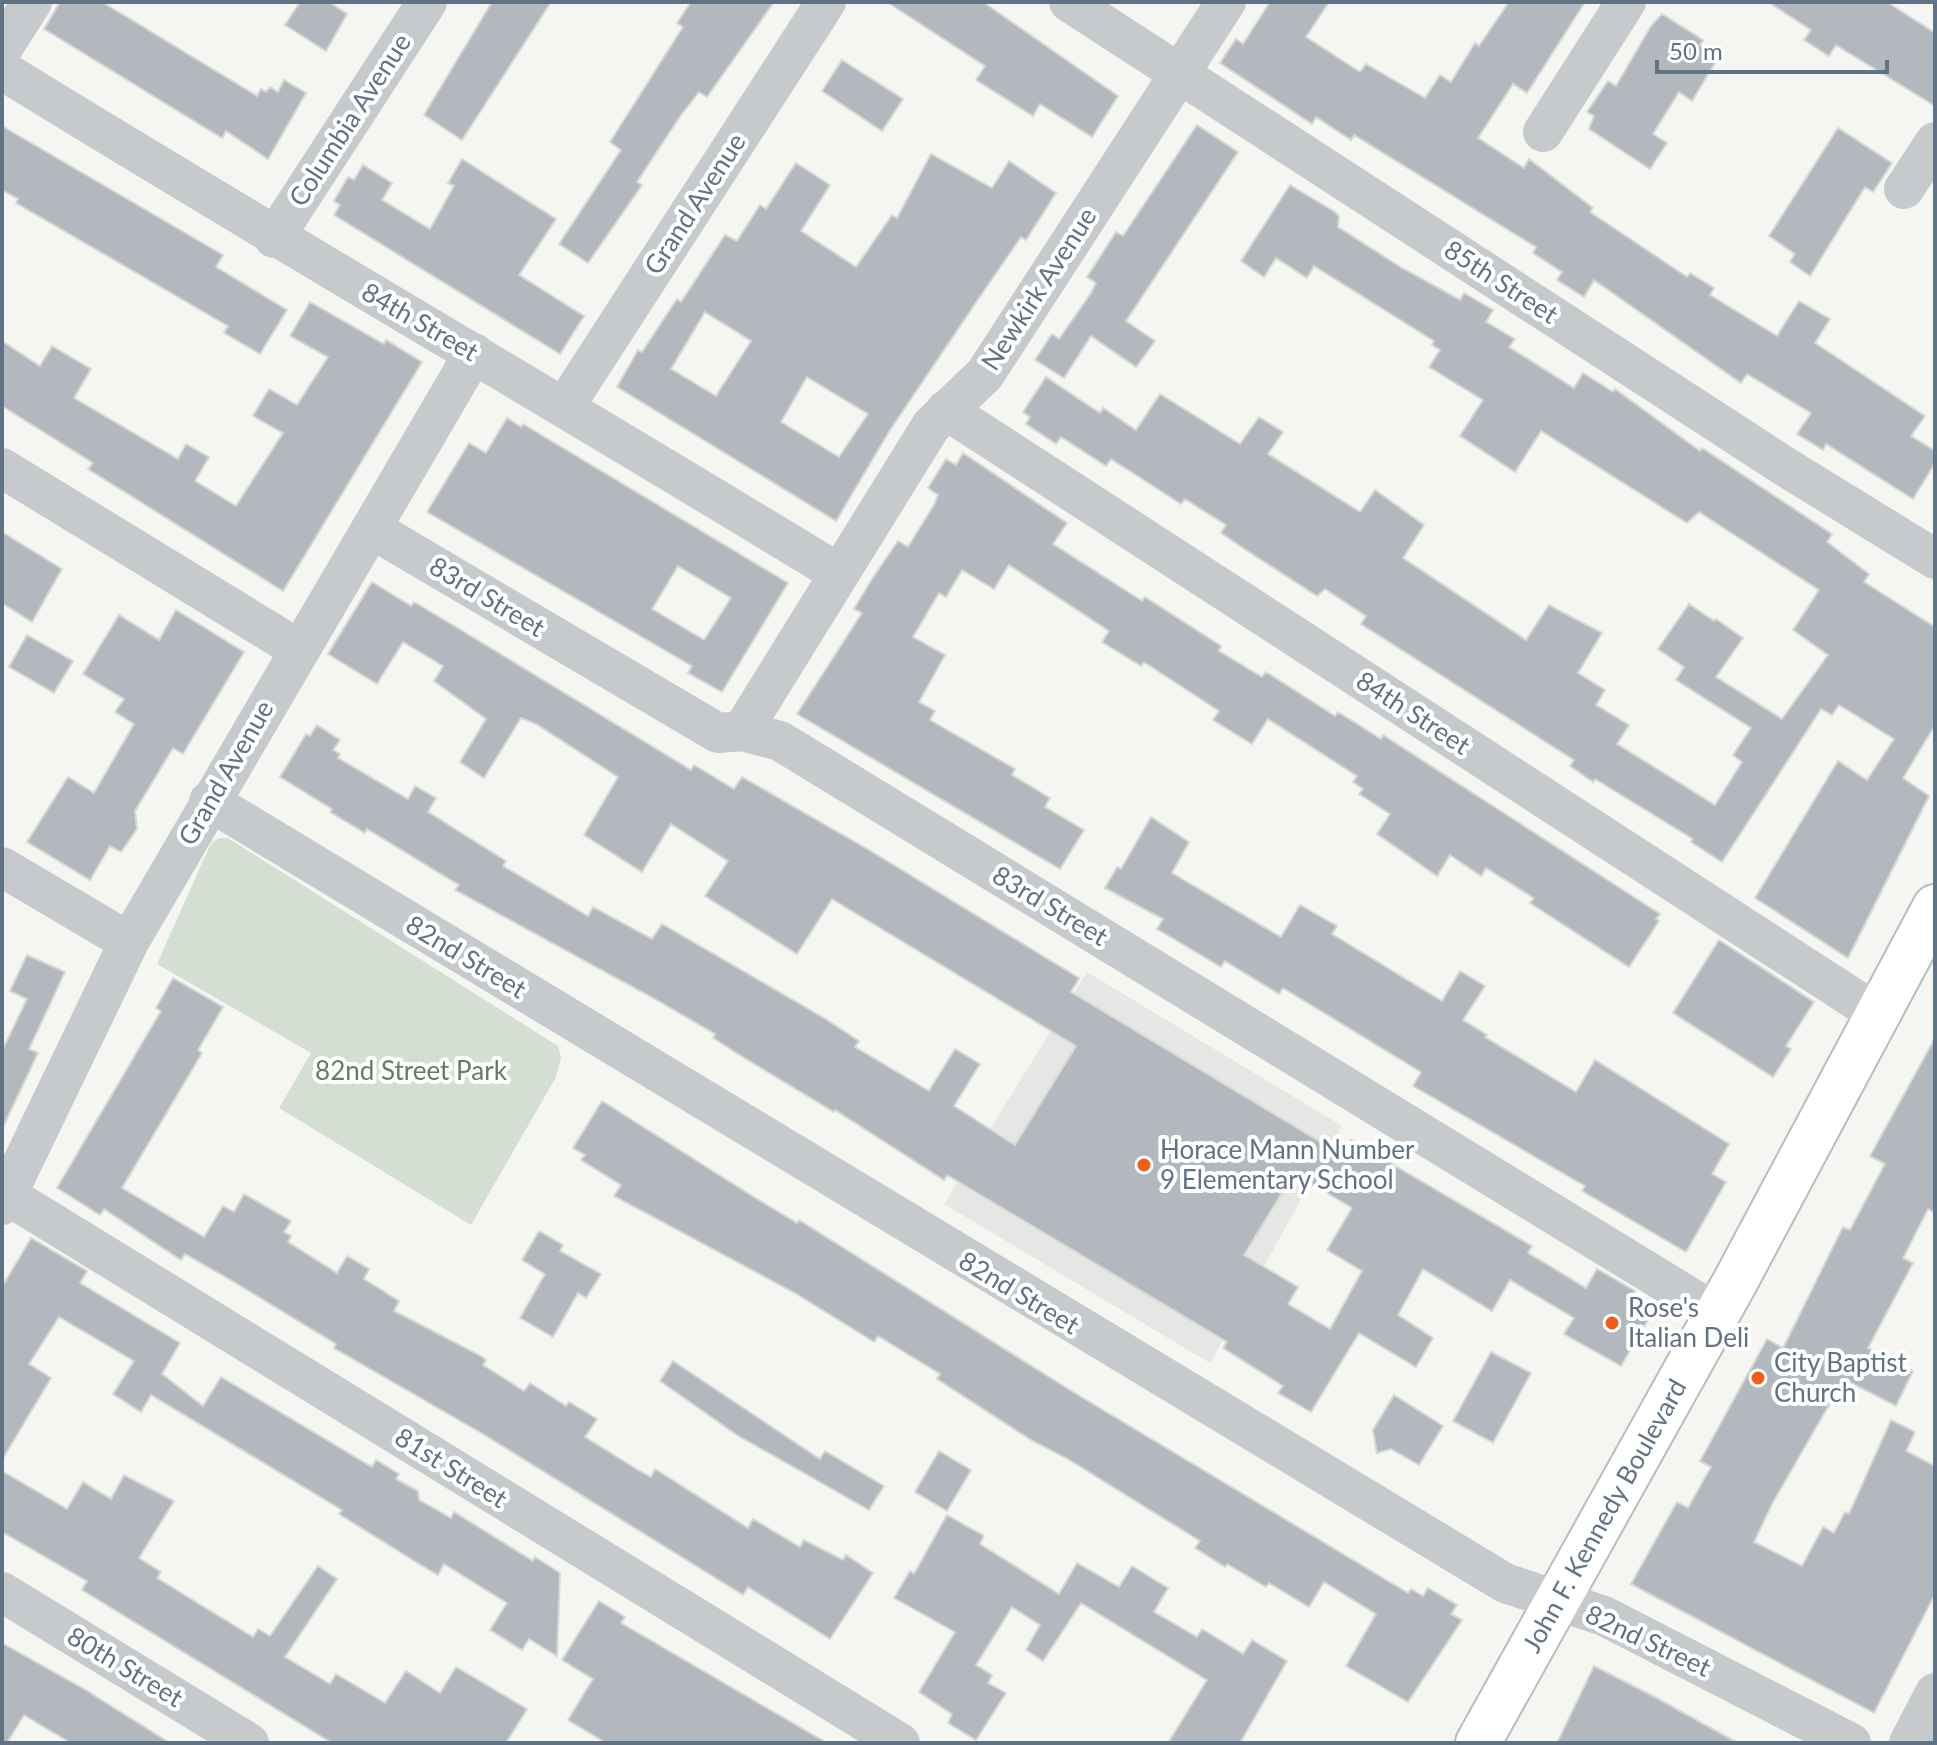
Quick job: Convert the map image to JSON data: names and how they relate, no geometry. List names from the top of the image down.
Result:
{
  "streets": {
    "main road": ["John F. Kennedy Boulevard"],
    "street": [
      "Columbia Avenue",
      "Grand Avenue",
      "85th Street",
      "Newkirk Avenue",
      "84th Street",
      "83rd Street",
      "82nd Street",
      "81st Street",
      "80th Street"
    ]
  },
  "crossings": [
    ["Columbia Avenue", "84th Street"],
    ["Grand Avenue", "84th Street"],
    ["Grand Avenue", "83rd Street"],
    ["Grand Avenue", "82nd Street"],
    ["Grand Avenue", "81st Street"],
    ["85th Street", "Newkirk Avenue"],
    ["Newkirk Avenue", "84th Street"],
    ["Newkirk Avenue", "83rd Street"],
    ["84th Street", "John F. Kennedy Boulevard"],
    ["83rd Street", "John F. Kennedy Boulevard"],
    ["82nd Street", "John F. Kennedy Boulevard"]
  ],
  "parks": ["82nd Street Park"],
  "places": ["Horace Mann Number 9 Elementary School", "Rose's Italian Deli", "City Baptist Church"],
  "scale_bar": "50 m"
}
